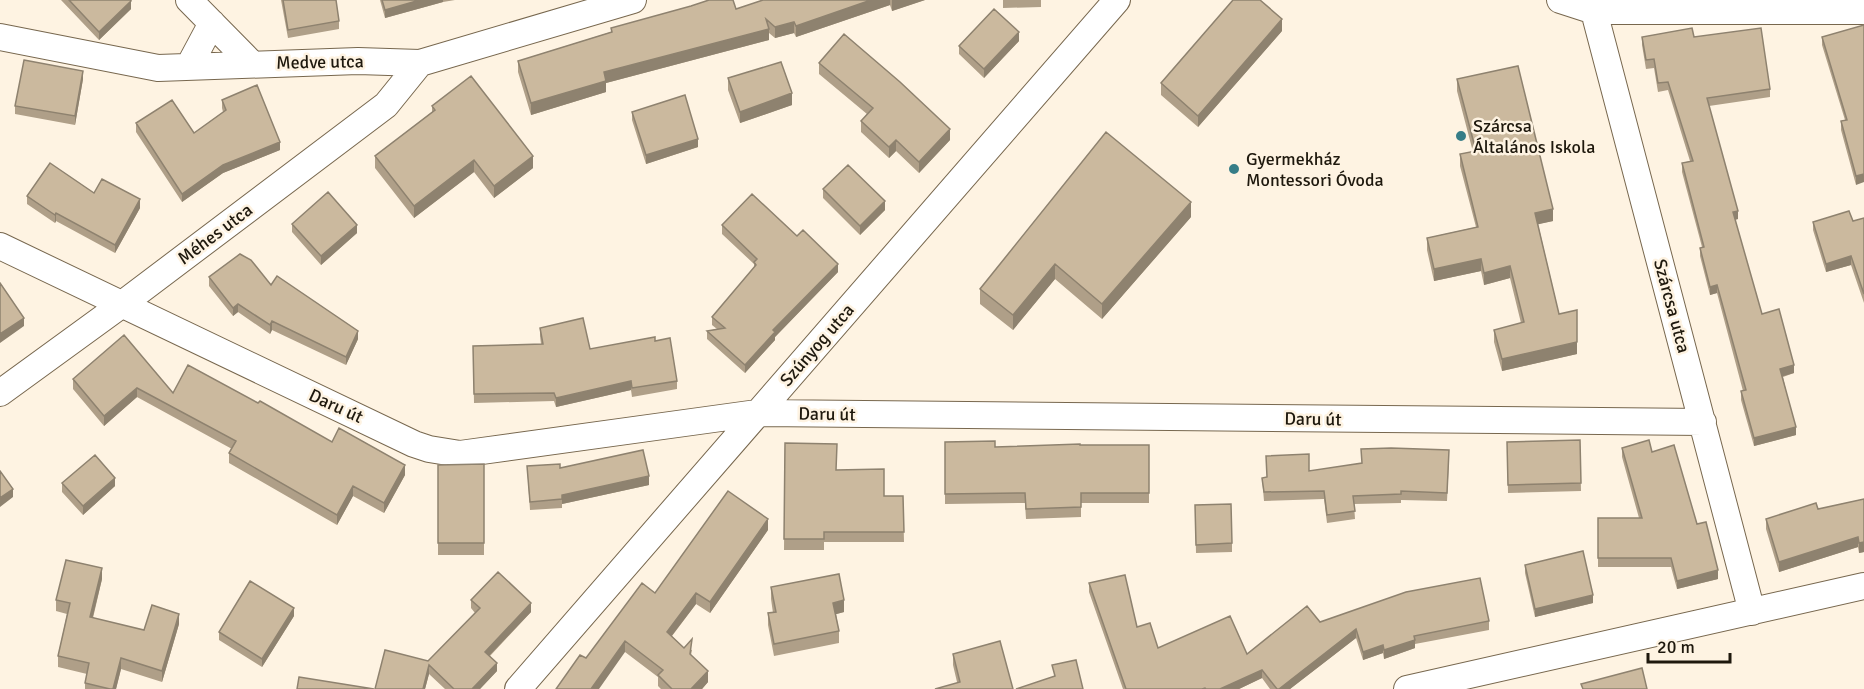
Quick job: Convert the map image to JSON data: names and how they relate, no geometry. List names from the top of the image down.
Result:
{
  "streets": {
    "street": [
      "Medve utca",
      "Méhes utca",
      "Szárcsa utca",
      "Szúnyog utca",
      "Daru út"
    ]
  },
  "crossings": [
    ["Medve utca", "Méhes utca"],
    ["Méhes utca", "Daru út"],
    ["Szárcsa utca", "Daru út"],
    ["Szúnyog utca", "Daru út"]
  ],
  "places": ["Szárcsa Általános Iskola", "Gyermekház Montessori Óvoda"],
  "scale_bar": "20 m"
}
